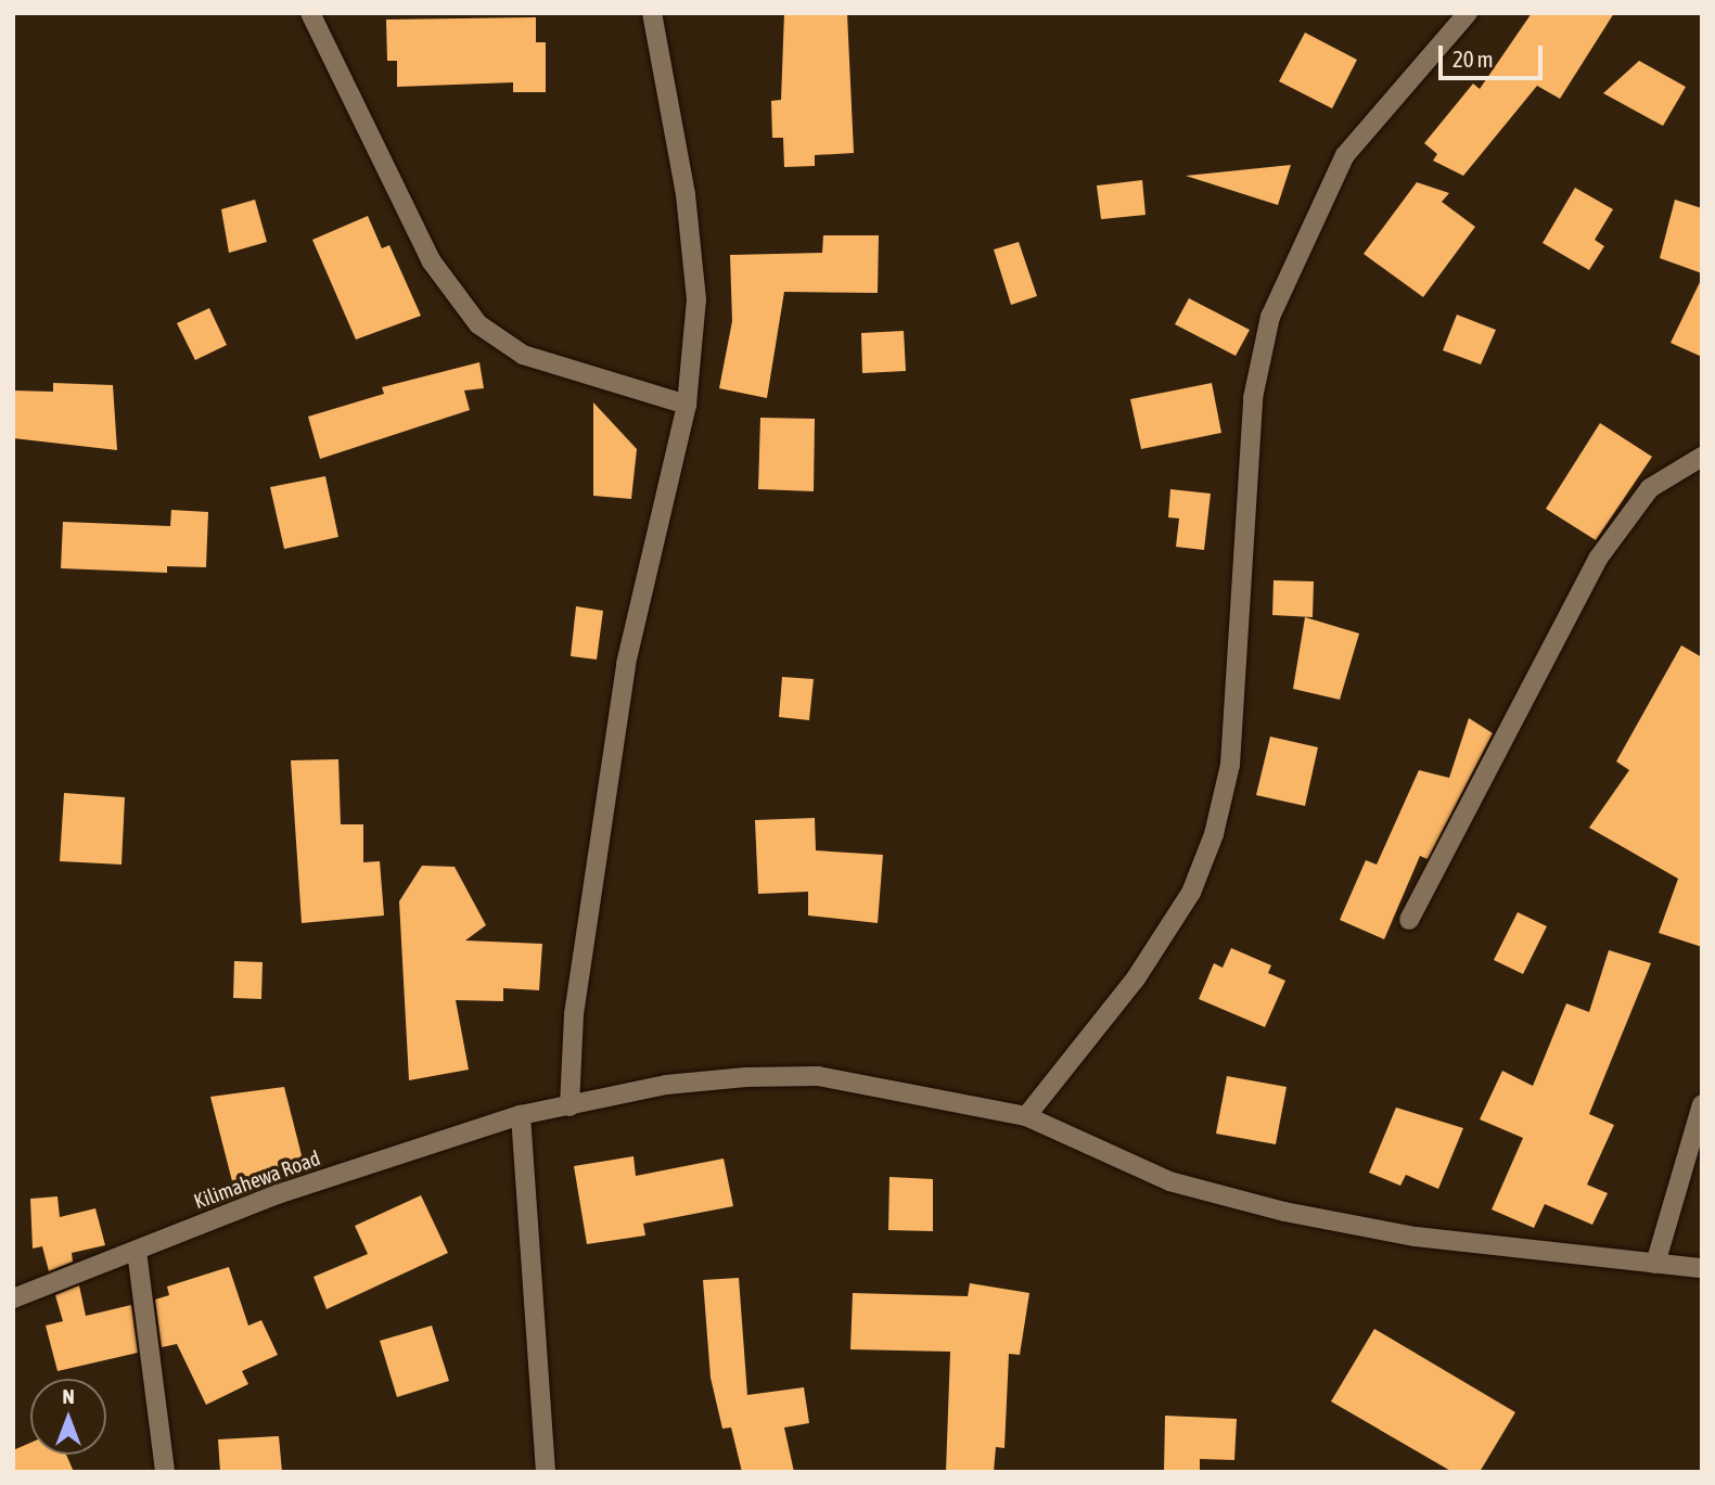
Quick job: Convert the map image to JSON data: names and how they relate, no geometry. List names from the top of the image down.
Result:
{
  "streets": {
    "street": ["Kilimahewa Road"]
  },
  "scale_bar": "20 m",
  "north": "top"
}
